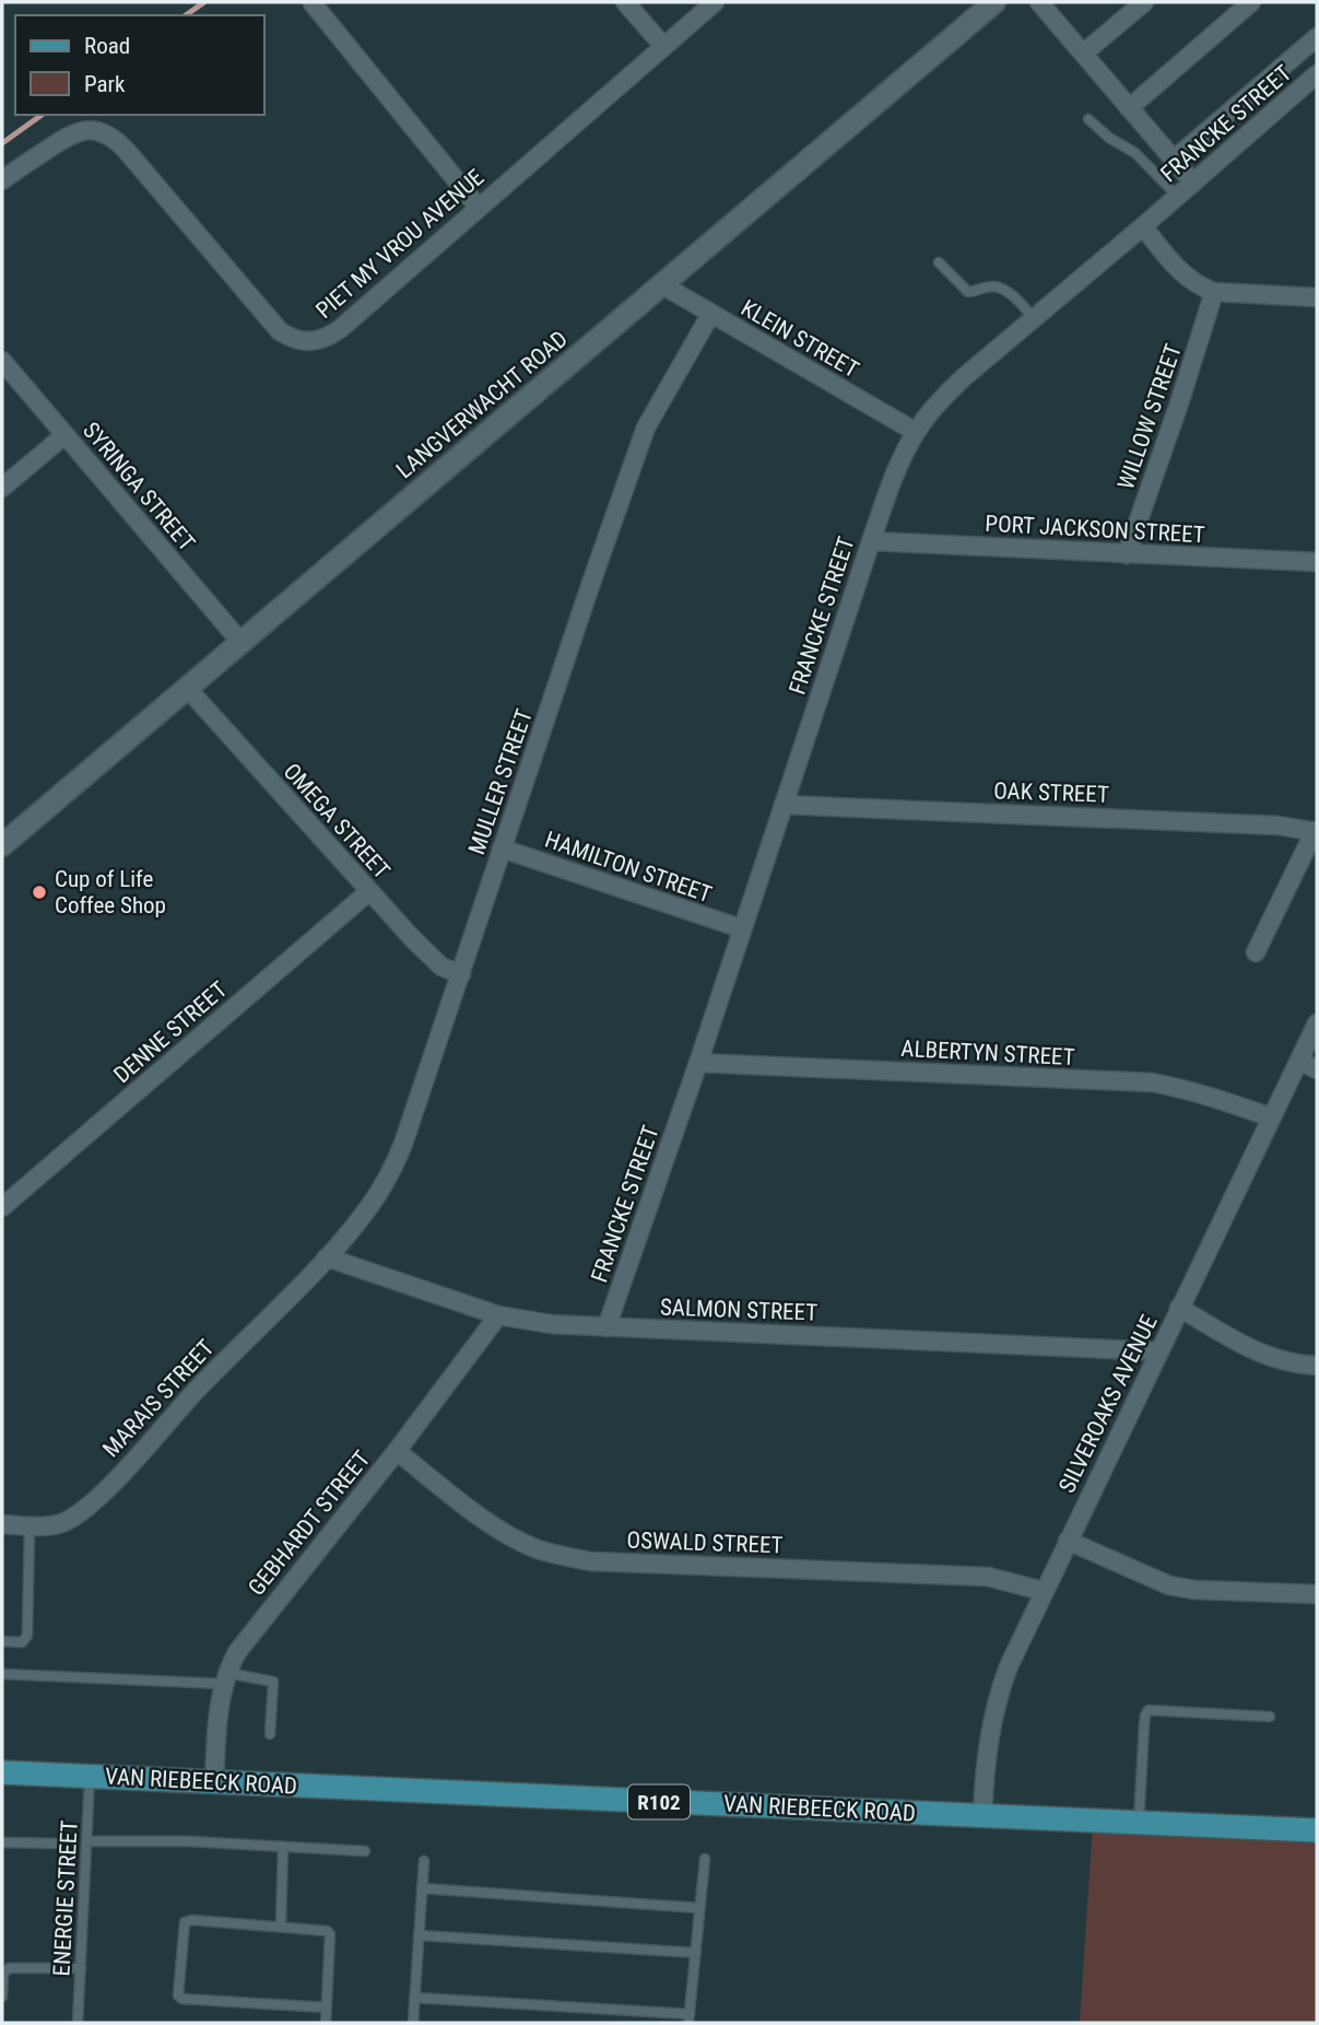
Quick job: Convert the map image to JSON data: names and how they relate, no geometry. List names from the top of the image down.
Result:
{
  "streets": {
    "main road": ["VAN RIEBEECK ROAD", "R102"],
    "street": [
      "FRANCKE STREET",
      "PIET MY VROU AVENUE",
      "KLEIN STREET",
      "LANGVERWACHT ROAD",
      "WILLOW STREET",
      "SYRINGA STREET",
      "PORT JACKSON STREET",
      "MULLER STREET",
      "OAK STREET",
      "OMEGA STREET",
      "HAMILTON STREET",
      "DENNE STREET",
      "ALBERTYN STREET",
      "SALMON STREET",
      "MARAIS STREET",
      "SILVEROAKS AVENUE",
      "GEBHARDT STREET",
      "OSWALD STREET"
    ],
    "lane": ["ENERGIE STREET"]
  },
  "crossings": [
    ["FRANCKE STREET", "KLEIN STREET"],
    ["FRANCKE STREET", "PORT JACKSON STREET"],
    ["FRANCKE STREET", "OAK STREET"],
    ["FRANCKE STREET", "HAMILTON STREET"],
    ["FRANCKE STREET", "ALBERTYN STREET"],
    ["FRANCKE STREET", "SALMON STREET"],
    ["KLEIN STREET", "LANGVERWACHT ROAD"],
    ["KLEIN STREET", "MULLER STREET"],
    ["LANGVERWACHT ROAD", "SYRINGA STREET"],
    ["LANGVERWACHT ROAD", "OMEGA STREET"],
    ["WILLOW STREET", "PORT JACKSON STREET"],
    ["MULLER STREET", "OMEGA STREET"],
    ["MULLER STREET", "HAMILTON STREET"],
    ["MULLER STREET", "SALMON STREET"],
    ["MULLER STREET", "MARAIS STREET"],
    ["OMEGA STREET", "DENNE STREET"],
    ["ALBERTYN STREET", "SILVEROAKS AVENUE"],
    ["SALMON STREET", "MARAIS STREET"],
    ["SALMON STREET", "SILVEROAKS AVENUE"],
    ["SALMON STREET", "GEBHARDT STREET"],
    ["SILVEROAKS AVENUE", "OSWALD STREET"],
    ["SILVEROAKS AVENUE", "VAN RIEBEECK ROAD"],
    ["GEBHARDT STREET", "OSWALD STREET"],
    ["GEBHARDT STREET", "VAN RIEBEECK ROAD"],
    ["VAN RIEBEECK ROAD", "ENERGIE STREET"]
  ],
  "places": ["Cup of Life Coffee Shop"],
  "legend": ["Road", "Park"]
}
